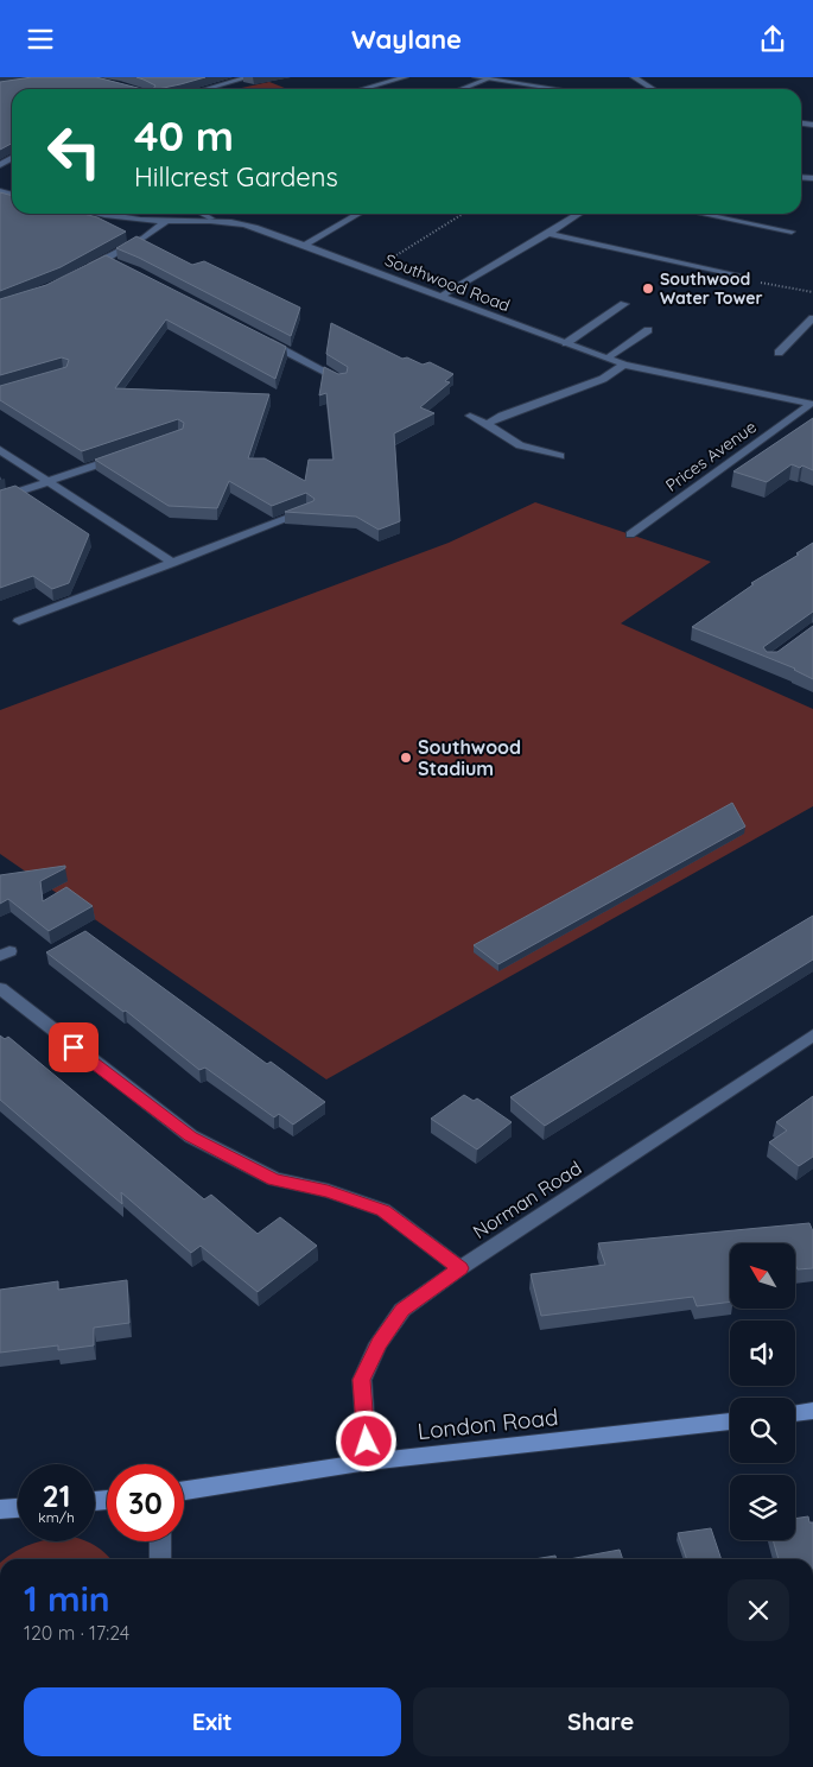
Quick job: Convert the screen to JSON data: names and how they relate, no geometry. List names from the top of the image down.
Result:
{
  "streets": {
    "main road": ["London Road"],
    "street": ["Southwood Road", "Prices Avenue", "Norman Road"]
  },
  "crossings": [
    ["Southwood Road", "Prices Avenue"],
    ["Norman Road", "London Road"]
  ],
  "places": ["Southwood Water Tower", "Southwood Stadium"],
  "north": "top left",
  "page": {
    "header": "Waylane",
    "turn": ["40 m", "Hillcrest Gardens"],
    "speed": "21 km/h",
    "limit": "30",
    "heading": ["1 min", "120 m · 17:24"],
    "buttons": ["Exit", "Share"]
  }
}
